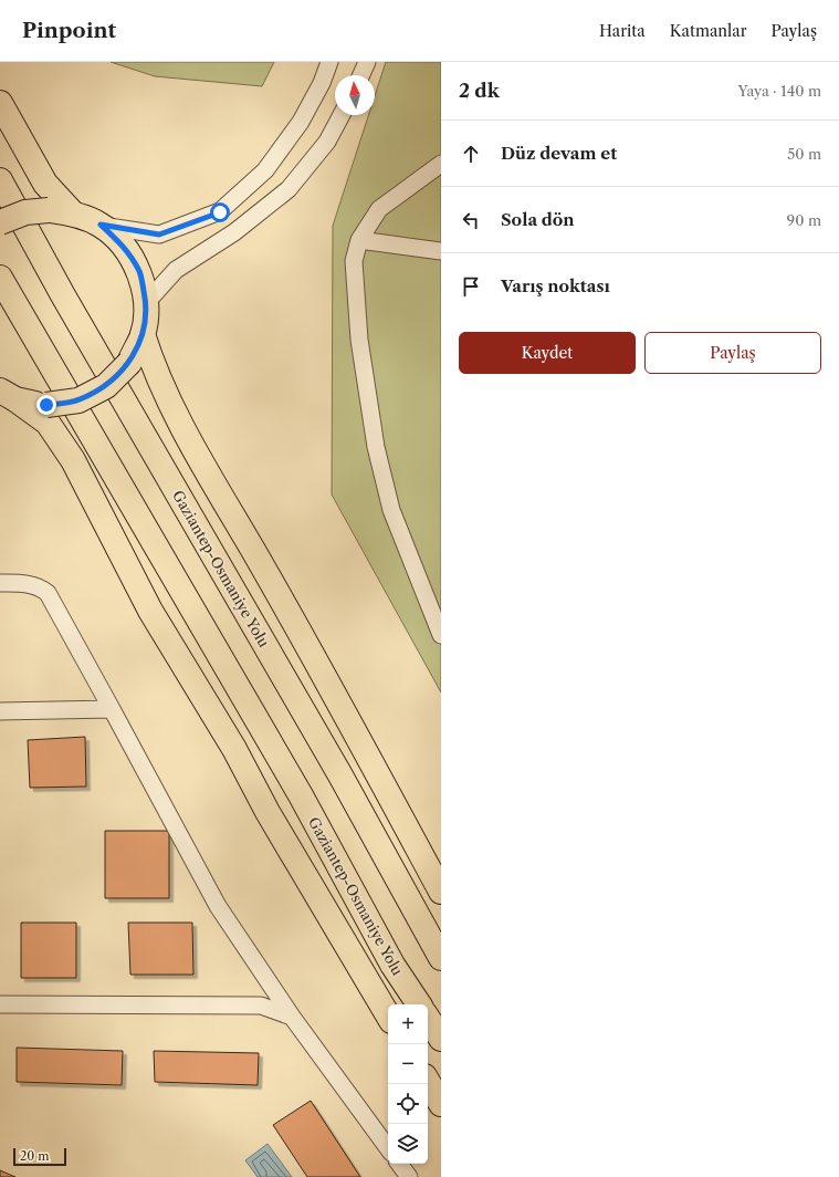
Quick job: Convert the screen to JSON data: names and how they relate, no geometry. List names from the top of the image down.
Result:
{
  "streets": {
    "main road": ["Gaziantep-Osmaniye Yolu"]
  },
  "scale_bar": "20 m",
  "north": "top",
  "page": {
    "header": "Pinpoint",
    "nav": ["Harita", "Katmanlar", "Paylaş"],
    "heading": ["2 dk", "Yaya · 140 m"],
    "list": [
      ["Düz devam et", "50 m"],
      ["Sola dön", "90 m"],
      "Varış noktası"
    ],
    "buttons": ["Kaydet", "Paylaş"],
    "map_buttons": ["+", "−"],
    "scale": "20 m"
  }
}
